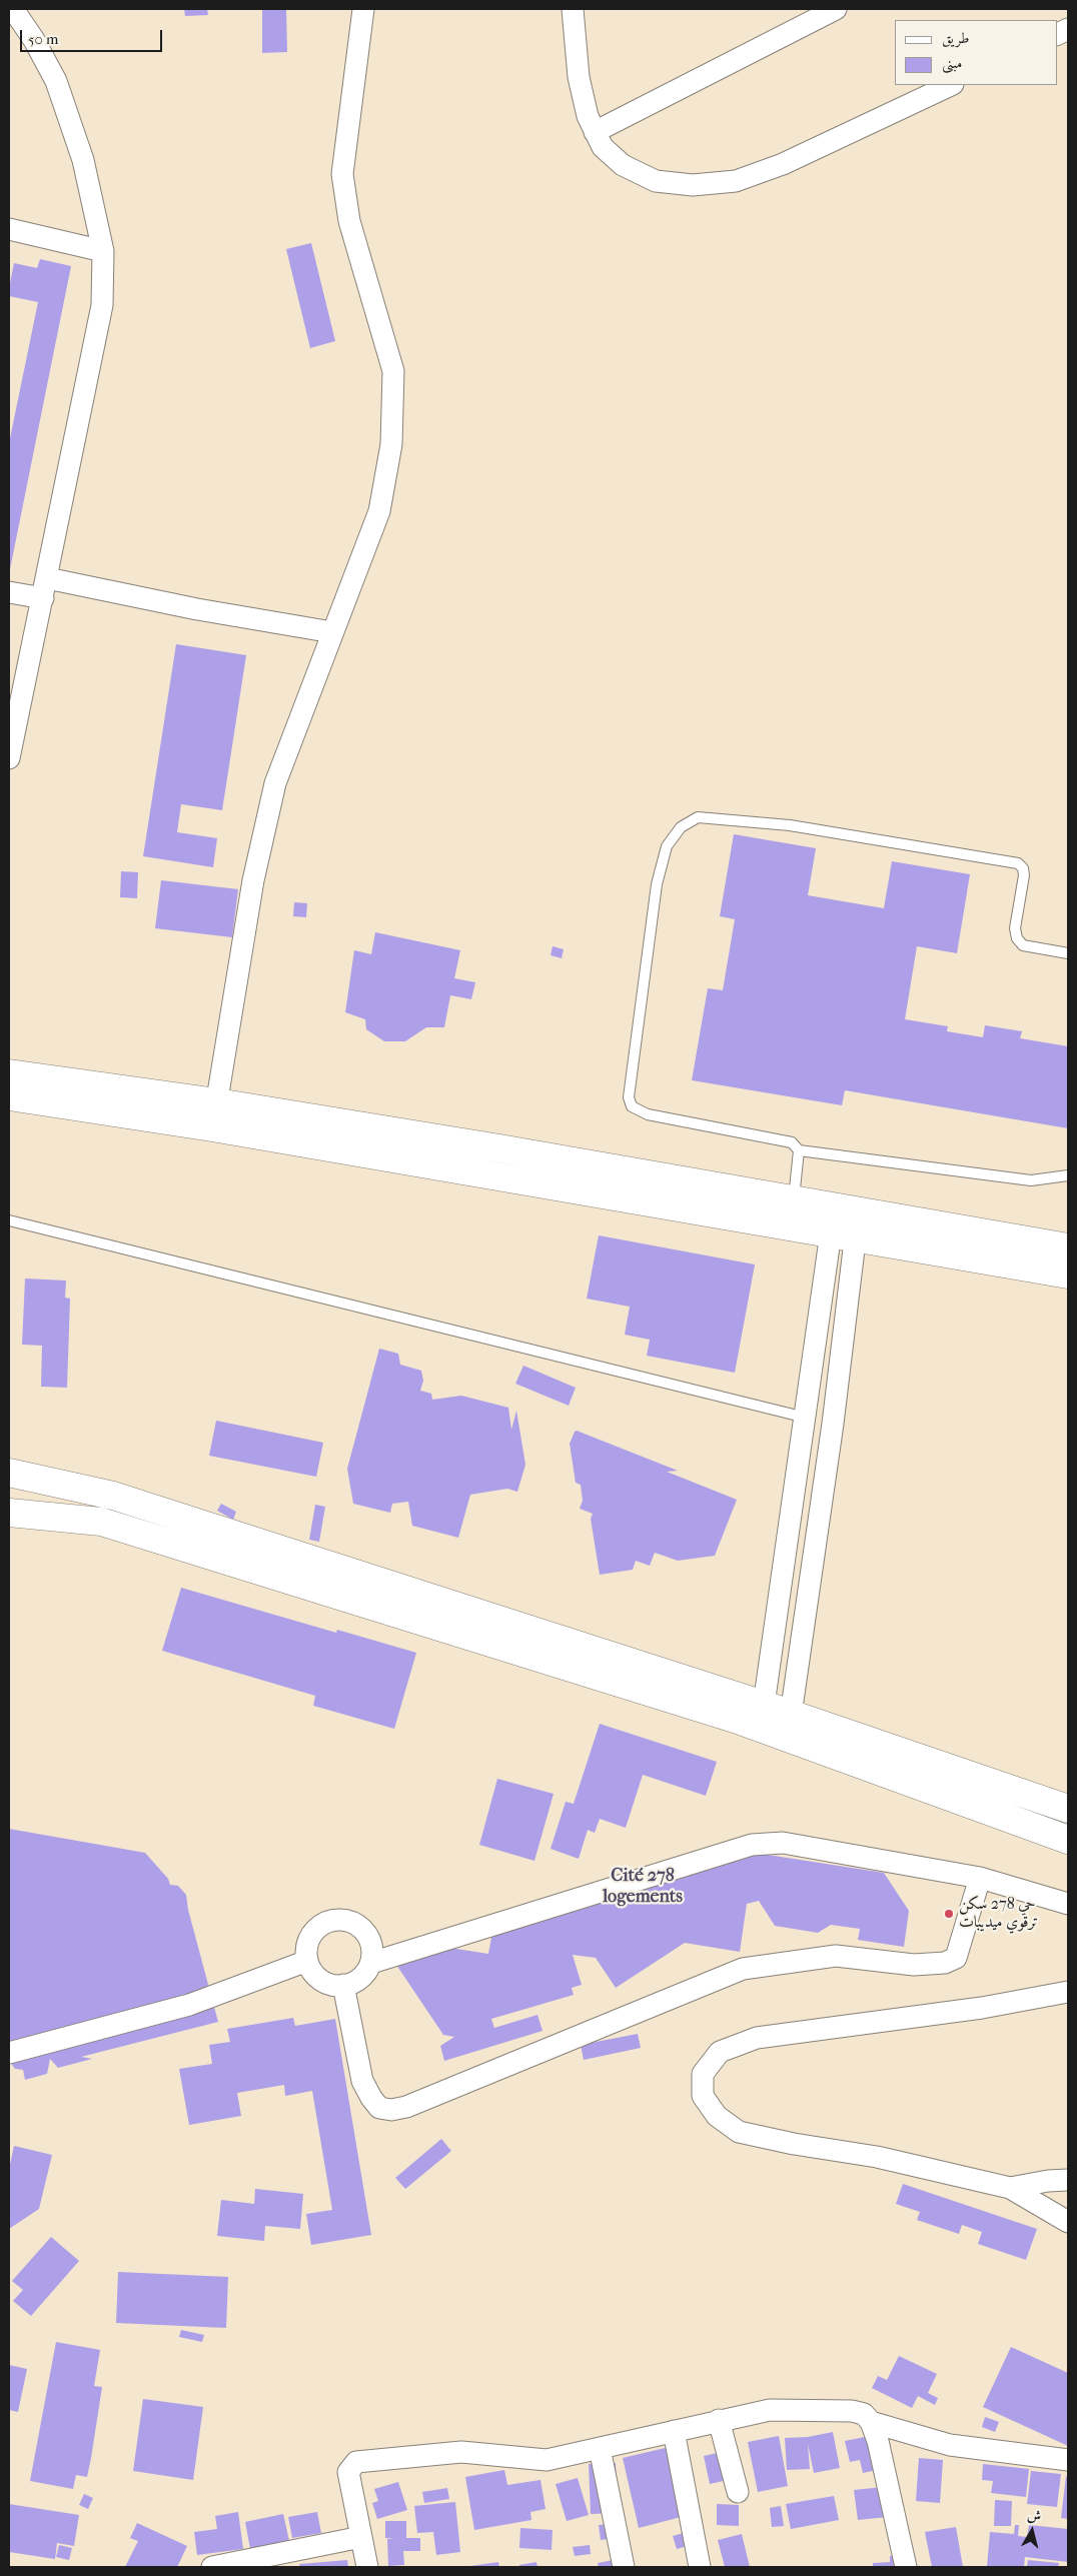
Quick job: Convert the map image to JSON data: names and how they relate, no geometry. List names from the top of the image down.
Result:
{
  "districts": ["Cité 278 logements"],
  "places": ["حي 278 سكن ترقوي ميديبات"],
  "legend": ["طريق", "مبنى"],
  "scale_bar": "50 m",
  "north": "top"
}
